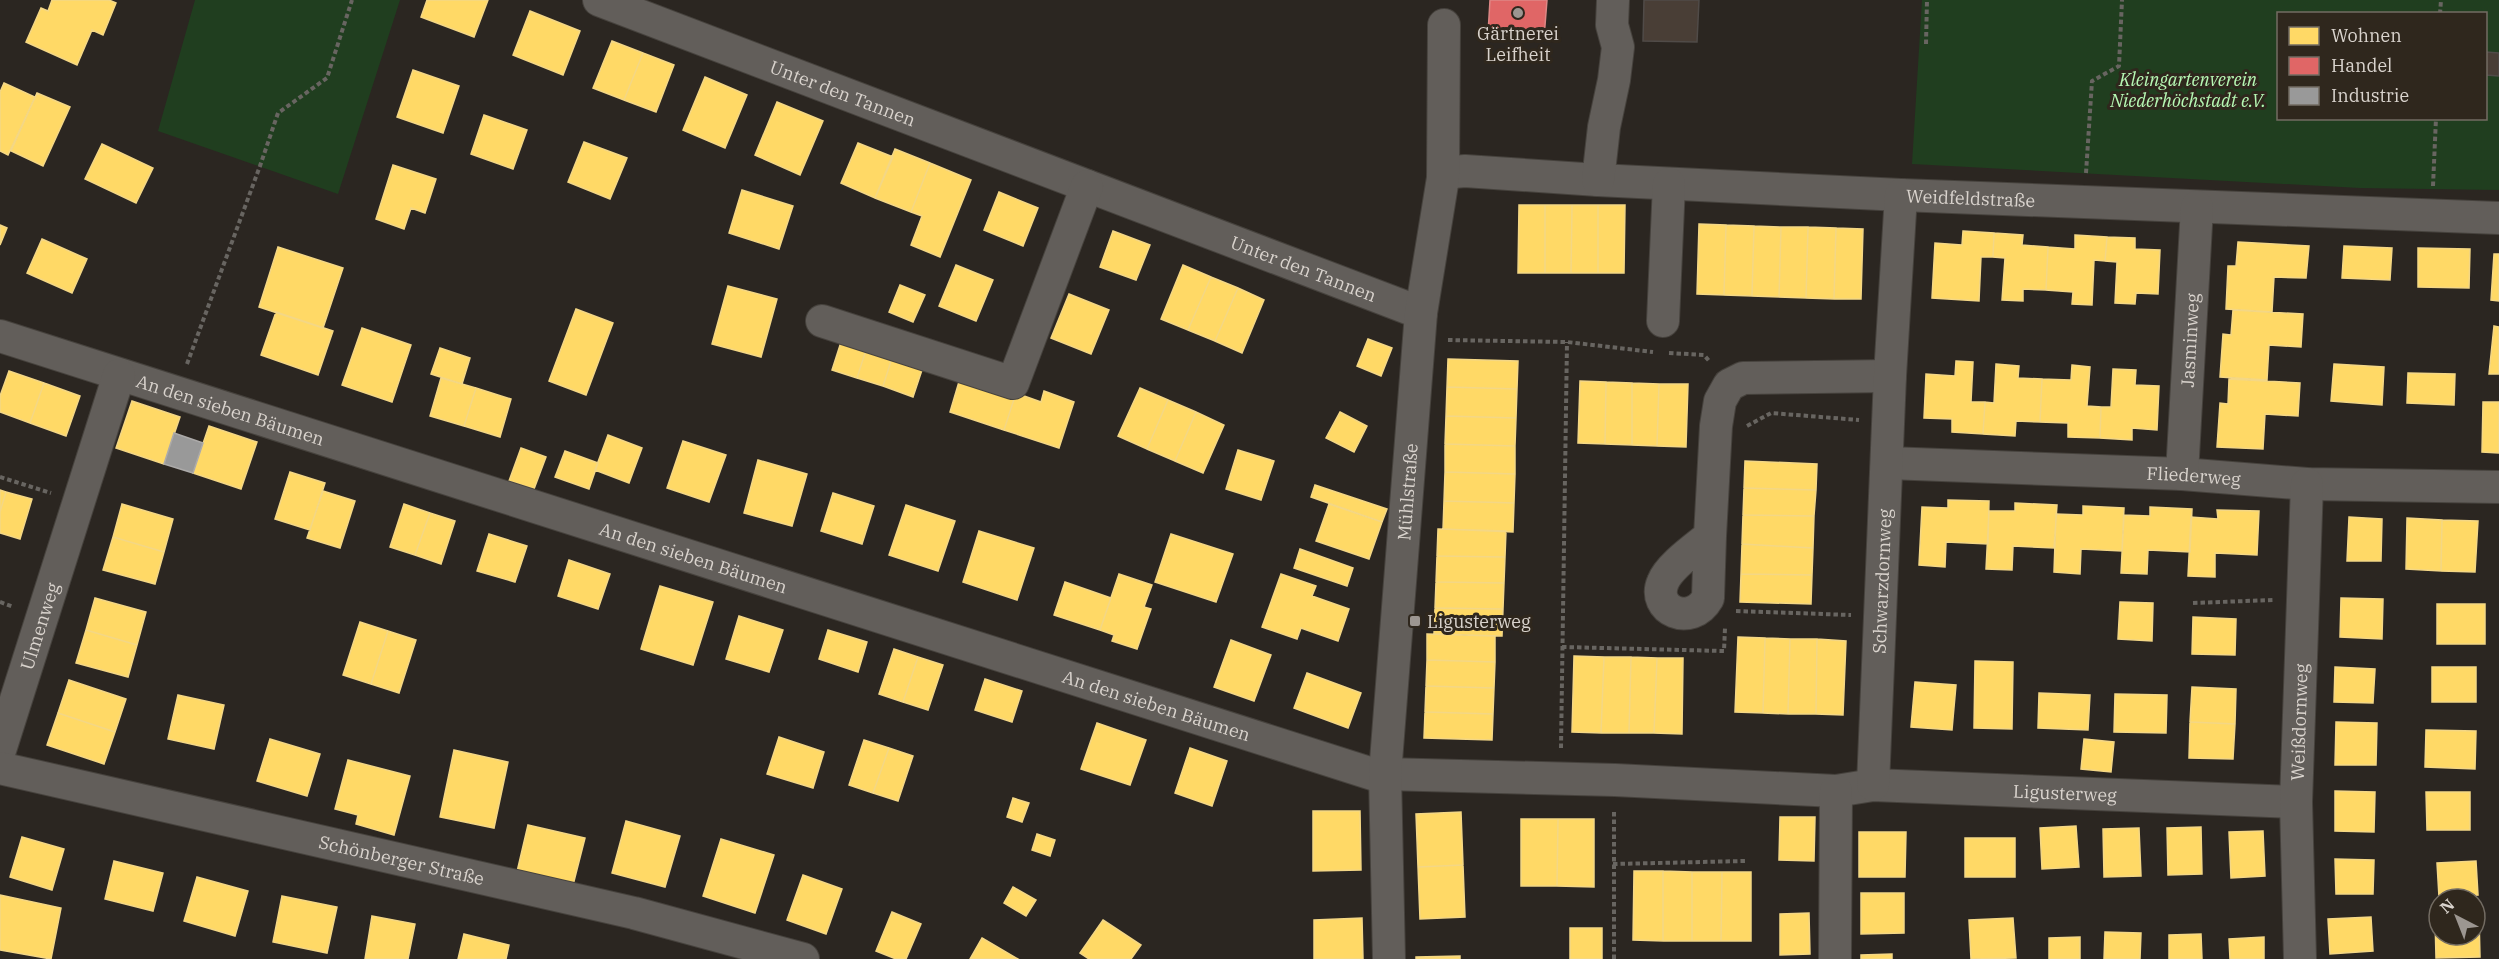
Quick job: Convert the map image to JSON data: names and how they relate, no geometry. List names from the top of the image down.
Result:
{
  "streets": {
    "street": [
      "Unter den Tannen",
      "Weidfeldstraße",
      "Jasminweg",
      "An den sieben Bäumen",
      "Fliederweg",
      "Mühlstraße",
      "Schwarzdornweg",
      "Ulmenweg",
      "Weißdornweg",
      "Ligusterweg",
      "Schönberger Straße"
    ]
  },
  "crossings": [
    ["Unter den Tannen", "Mühlstraße"],
    ["Weidfeldstraße", "Jasminweg"],
    ["Weidfeldstraße", "Mühlstraße"],
    ["Weidfeldstraße", "Schwarzdornweg"],
    ["Jasminweg", "Fliederweg"],
    ["An den sieben Bäumen", "Mühlstraße"],
    ["An den sieben Bäumen", "Ulmenweg"],
    ["An den sieben Bäumen", "Ligusterweg"],
    ["Fliederweg", "Schwarzdornweg"],
    ["Fliederweg", "Weißdornweg"],
    ["Mühlstraße", "Ligusterweg"],
    ["Schwarzdornweg", "Ligusterweg"],
    ["Weißdornweg", "Ligusterweg"]
  ],
  "parks": ["Kleingartenverein Niederhöchstadt e.V."],
  "places": {
    "other": ["Gärtnerei Leifheit"],
    "transit": ["Ligusterweg"]
  },
  "legend": ["Wohnen", "Handel", "Industrie"],
  "north": "top left"
}
